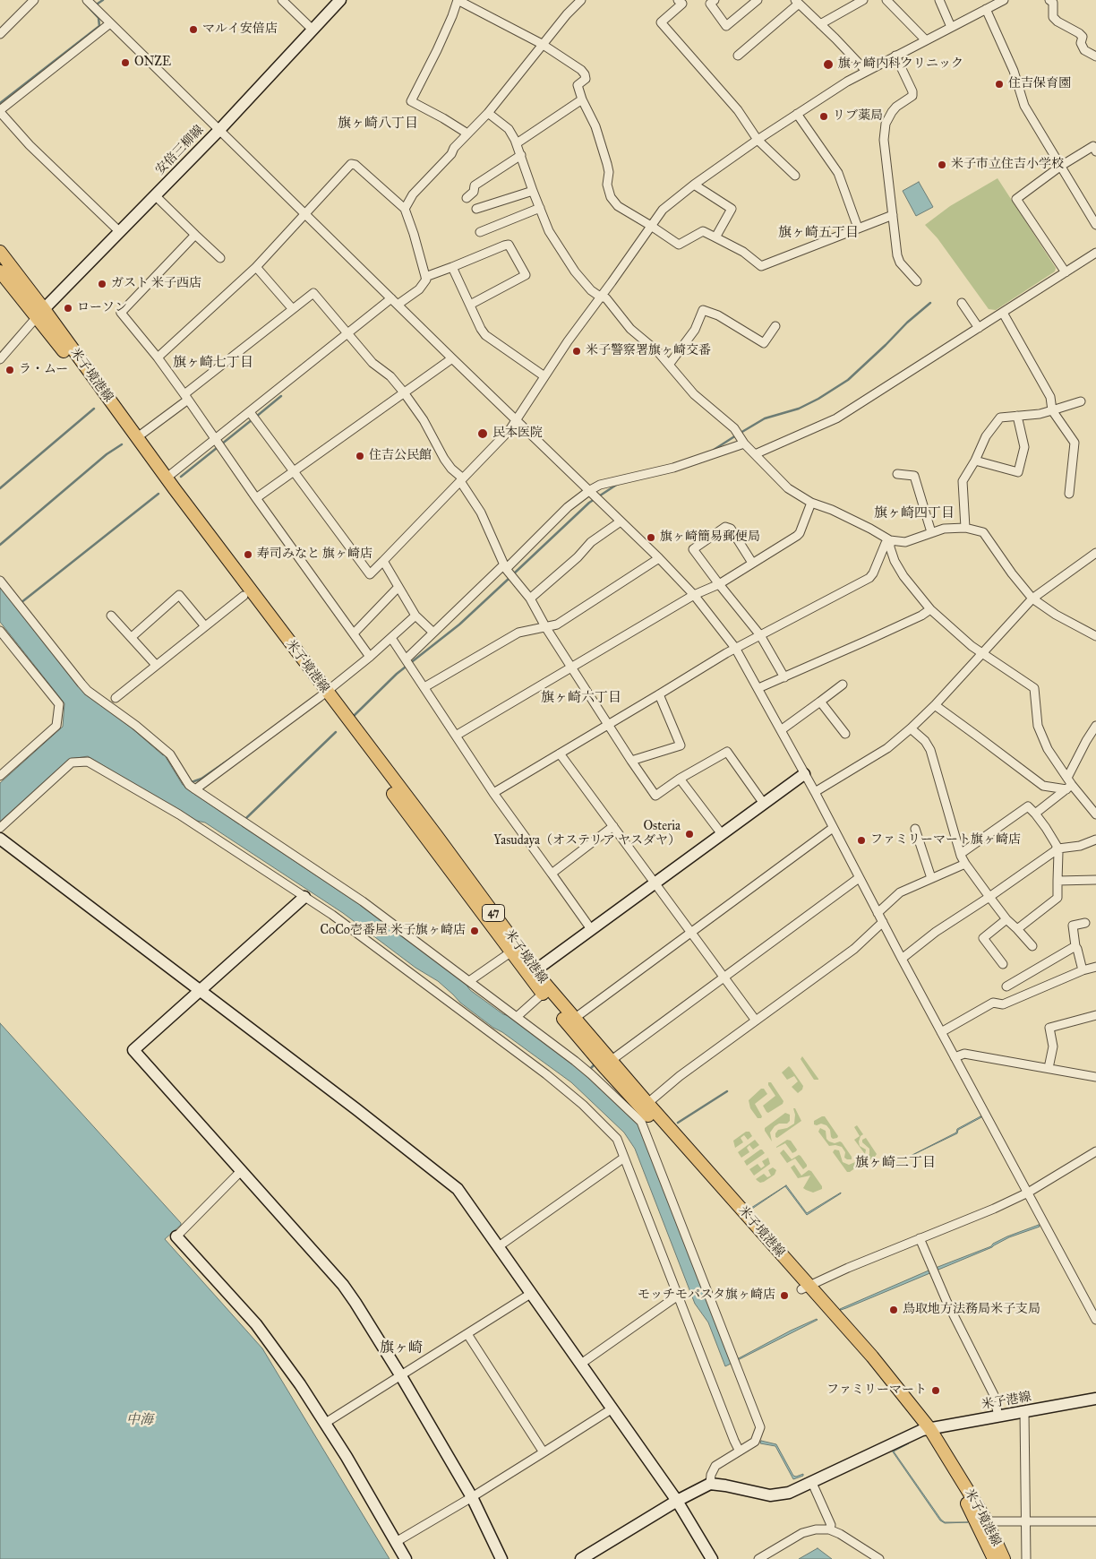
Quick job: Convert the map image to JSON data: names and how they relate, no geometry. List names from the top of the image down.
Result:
{
  "streets": {
    "main road": ["米子境港線", "47"],
    "street": ["安倍三柳線", "米子港線"]
  },
  "crossings": [
    ["安倍三柳線", "米子境港線"],
    ["米子境港線", "米子港線"]
  ],
  "districts": [
    "旗ヶ崎八丁目",
    "旗ヶ崎五丁目",
    "旗ヶ崎七丁目",
    "旗ヶ崎四丁目",
    "旗ヶ崎六丁目",
    "旗ヶ崎二丁目",
    "旗ヶ崎"
  ],
  "water": ["中海"],
  "places": [
    "マルイ安倍店",
    "ONZE",
    "旗ヶ崎内科クリニック",
    "住吉保育園",
    "リブ薬局",
    "米子市立住吉小学校",
    "ガスト 米子西店",
    "ローソン",
    "米子警察署旗ヶ崎交番",
    "ラ・ムー",
    "民本医院",
    "住吉公民館",
    "旗ヶ崎簡易郵便局",
    "寿司みなと 旗ヶ崎店",
    "Osteria Yasudaya（オステリア ヤスダヤ）",
    "ファミリーマート旗ヶ崎店",
    "CoCo壱番屋 米子旗ヶ崎店",
    "モッチモパスタ旗ヶ崎店",
    "鳥取地方法務局米子支局",
    "ファミリーマート"
  ]
}
